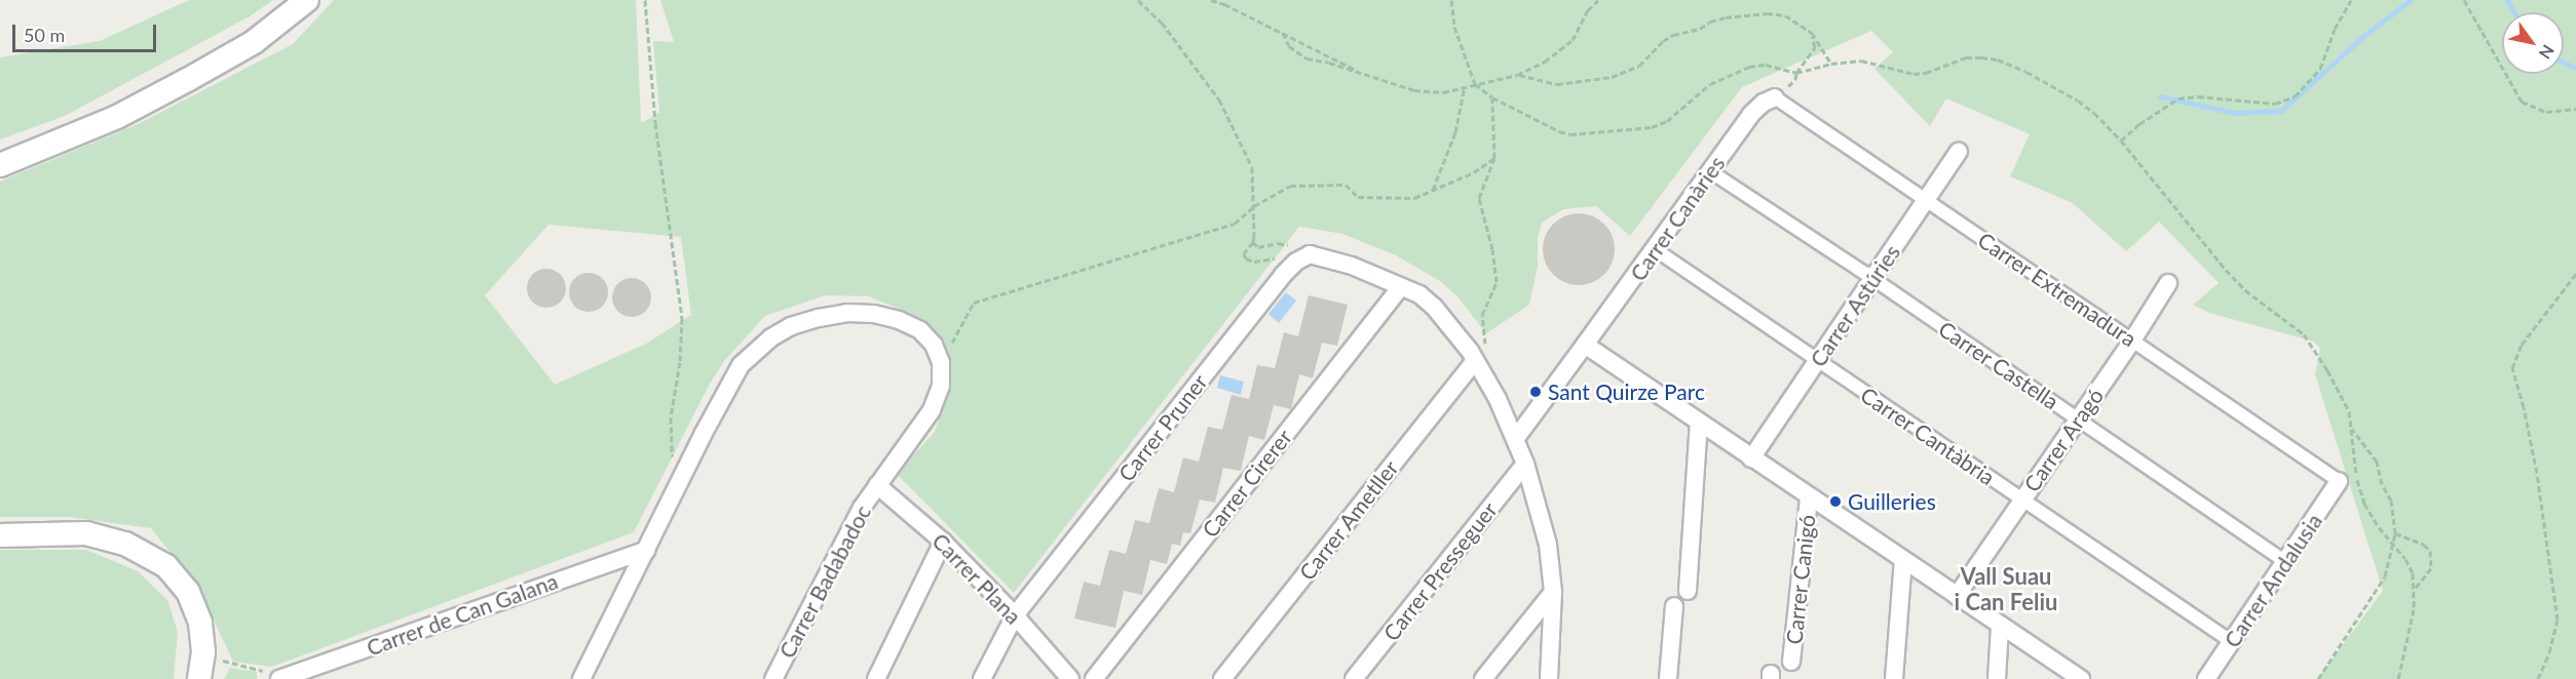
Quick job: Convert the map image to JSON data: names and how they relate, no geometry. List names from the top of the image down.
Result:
{
  "streets": {
    "street": [
      "Carrer Canàries",
      "Carrer Extremadura",
      "Carrer Astúries",
      "Carrer Castella",
      "Carrer Pruner",
      "Carrer Cantàbria",
      "Carrer Aragó",
      "Carrer Cirerer",
      "Carrer Ametller",
      "Carrer Presseguer",
      "Carrer Plana",
      "Carrer Canigó",
      "Carrer Andalusia",
      "Carrer Badabadoc",
      "Carrer de Can Galana"
    ]
  },
  "crossings": [
    ["Carrer Canàries", "Carrer Extremadura"],
    ["Carrer Canàries", "Carrer Castella"],
    ["Carrer Canàries", "Carrer Cantàbria"],
    ["Carrer Extremadura", "Carrer Astúries"],
    ["Carrer Extremadura", "Carrer Aragó"],
    ["Carrer Extremadura", "Carrer Andalusia"],
    ["Carrer Astúries", "Carrer Castella"],
    ["Carrer Astúries", "Carrer Cantàbria"],
    ["Carrer Castella", "Carrer Aragó"],
    ["Carrer Castella", "Carrer Andalusia"],
    ["Carrer Pruner", "Carrer Plana"],
    ["Carrer Cantàbria", "Carrer Aragó"],
    ["Carrer Cantàbria", "Carrer Andalusia"],
    ["Carrer Plana", "Carrer Badabadoc"]
  ],
  "districts": ["Vall Suau i Can Feliu"],
  "places": ["Sant Quirze Parc", "Guilleries"],
  "scale_bar": "50 m",
  "north": "bottom right"
}
